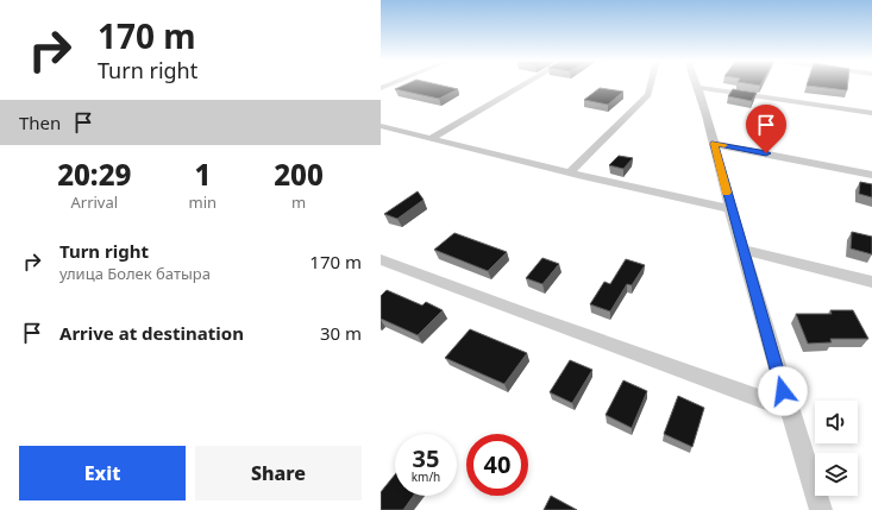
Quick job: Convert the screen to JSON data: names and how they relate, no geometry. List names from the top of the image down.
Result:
{
  "page": {
    "turn": ["170 m", "Turn right"],
    "then": "Then",
    "eta": [
      "20:29",
      "Arrival",
      "1",
      "min",
      "200",
      "m"
    ],
    "list": [
      {
        "name": "Turn right",
        "note": "улица Болек батыра",
        "value": "170 m"
      },
      {
        "name": "Arrive at destination",
        "value": "30 m"
      }
    ],
    "speed": "35 km/h",
    "limit": "40",
    "buttons": ["Exit", "Share"]
  }
}
